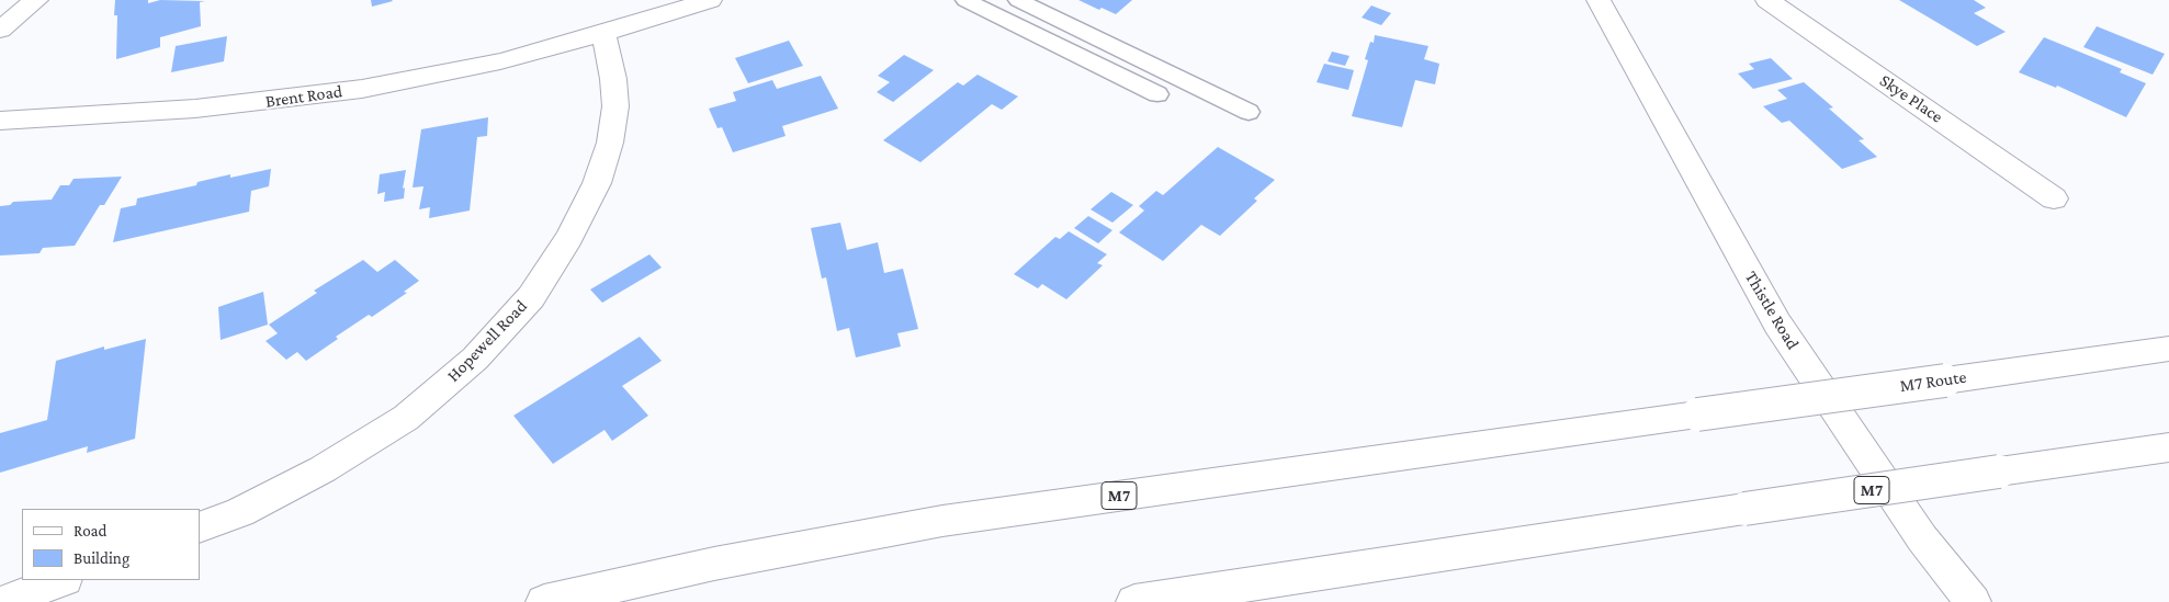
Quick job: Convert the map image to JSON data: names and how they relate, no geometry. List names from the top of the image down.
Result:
{
  "streets": {
    "main road": [
      "Brent Road",
      "Skye Place",
      "Thistle Road",
      "Hopewell Road",
      "M7 Route",
      "M7"
    ]
  },
  "crossings": [
    ["Brent Road", "Hopewell Road"]
  ],
  "legend": ["Road", "Building"]
}
